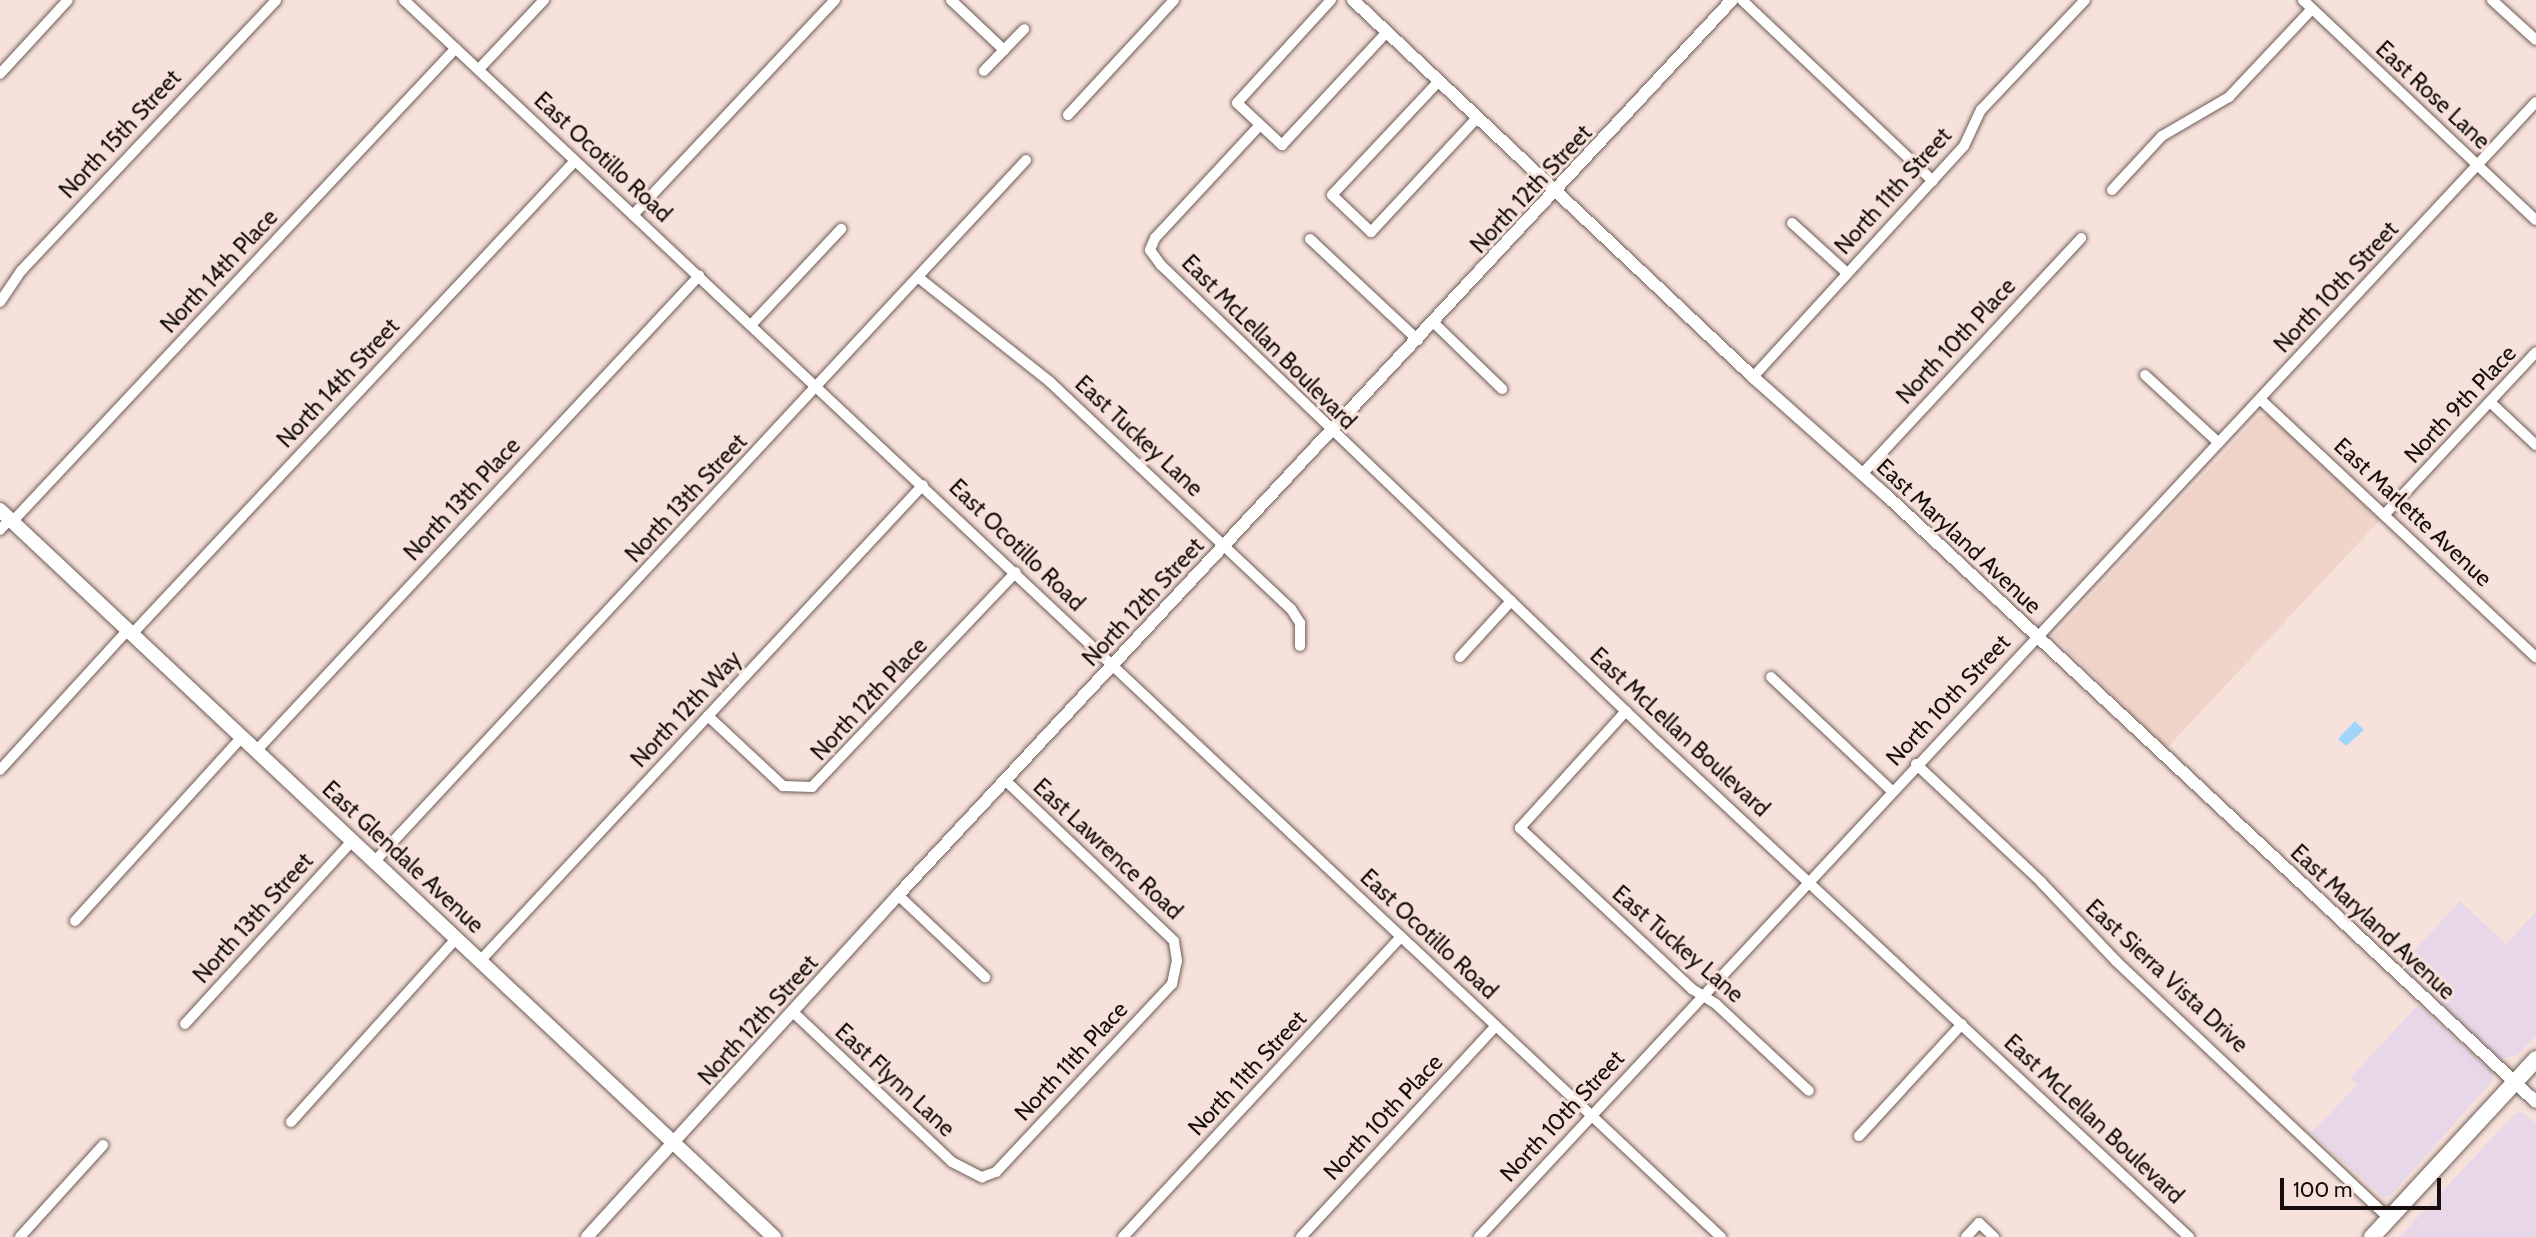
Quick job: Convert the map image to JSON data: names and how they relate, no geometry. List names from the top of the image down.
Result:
{
  "streets": {
    "main road": ["East Glendale Avenue"],
    "street": [
      "East Rose Lane",
      "North 15th Street",
      "East Ocotillo Road",
      "North 12th Street",
      "North 11th Street",
      "North 14th Place",
      "North 10th Street",
      "North 10th Place",
      "East McLellan Boulevard",
      "North 14th Street",
      "North 9th Place",
      "East Tuckey Lane",
      "North 13th Street",
      "North 13th Place",
      "East Marlette Avenue",
      "East Maryland Avenue",
      "North 12th Place",
      "North 12th Way",
      "East Lawrence Road",
      "East Sierra Vista Drive",
      "North 11th Place",
      "East Flynn Lane"
    ]
  },
  "crossings": [
    ["East Rose Lane", "North 10th Street"],
    ["East Ocotillo Road", "North 12th Street"],
    ["East Ocotillo Road", "North 11th Street"],
    ["East Ocotillo Road", "North 14th Place"],
    ["East Ocotillo Road", "North 10th Street"],
    ["East Ocotillo Road", "North 10th Place"],
    ["East Ocotillo Road", "North 14th Street"],
    ["East Ocotillo Road", "North 13th Street"],
    ["East Ocotillo Road", "North 13th Place"],
    ["East Ocotillo Road", "North 12th Place"],
    ["East Ocotillo Road", "North 12th Way"],
    ["North 12th Street", "East McLellan Boulevard"],
    ["North 12th Street", "East Tuckey Lane"],
    ["North 12th Street", "East Maryland Avenue"],
    ["North 12th Street", "East Lawrence Road"],
    ["North 12th Street", "East Glendale Avenue"],
    ["North 12th Street", "East Flynn Lane"],
    ["North 11th Street", "East Maryland Avenue"],
    ["North 14th Place", "East Glendale Avenue"],
    ["North 10th Street", "East McLellan Boulevard"],
    ["North 10th Street", "East Tuckey Lane"],
    ["North 10th Street", "East Marlette Avenue"],
    ["North 10th Street", "East Maryland Avenue"],
    ["North 10th Street", "East Sierra Vista Drive"],
    ["North 10th Place", "East Maryland Avenue"],
    ["East McLellan Boulevard", "East Tuckey Lane"],
    ["North 14th Street", "East Glendale Avenue"],
    ["North 9th Place", "East Marlette Avenue"],
    ["East Tuckey Lane", "North 13th Street"],
    ["North 13th Street", "East Glendale Avenue"],
    ["North 13th Place", "East Glendale Avenue"],
    ["North 12th Place", "North 12th Way"],
    ["North 12th Way", "East Glendale Avenue"],
    ["East Lawrence Road", "North 11th Place"],
    ["North 11th Place", "East Flynn Lane"]
  ],
  "scale_bar": "100 m"
}
